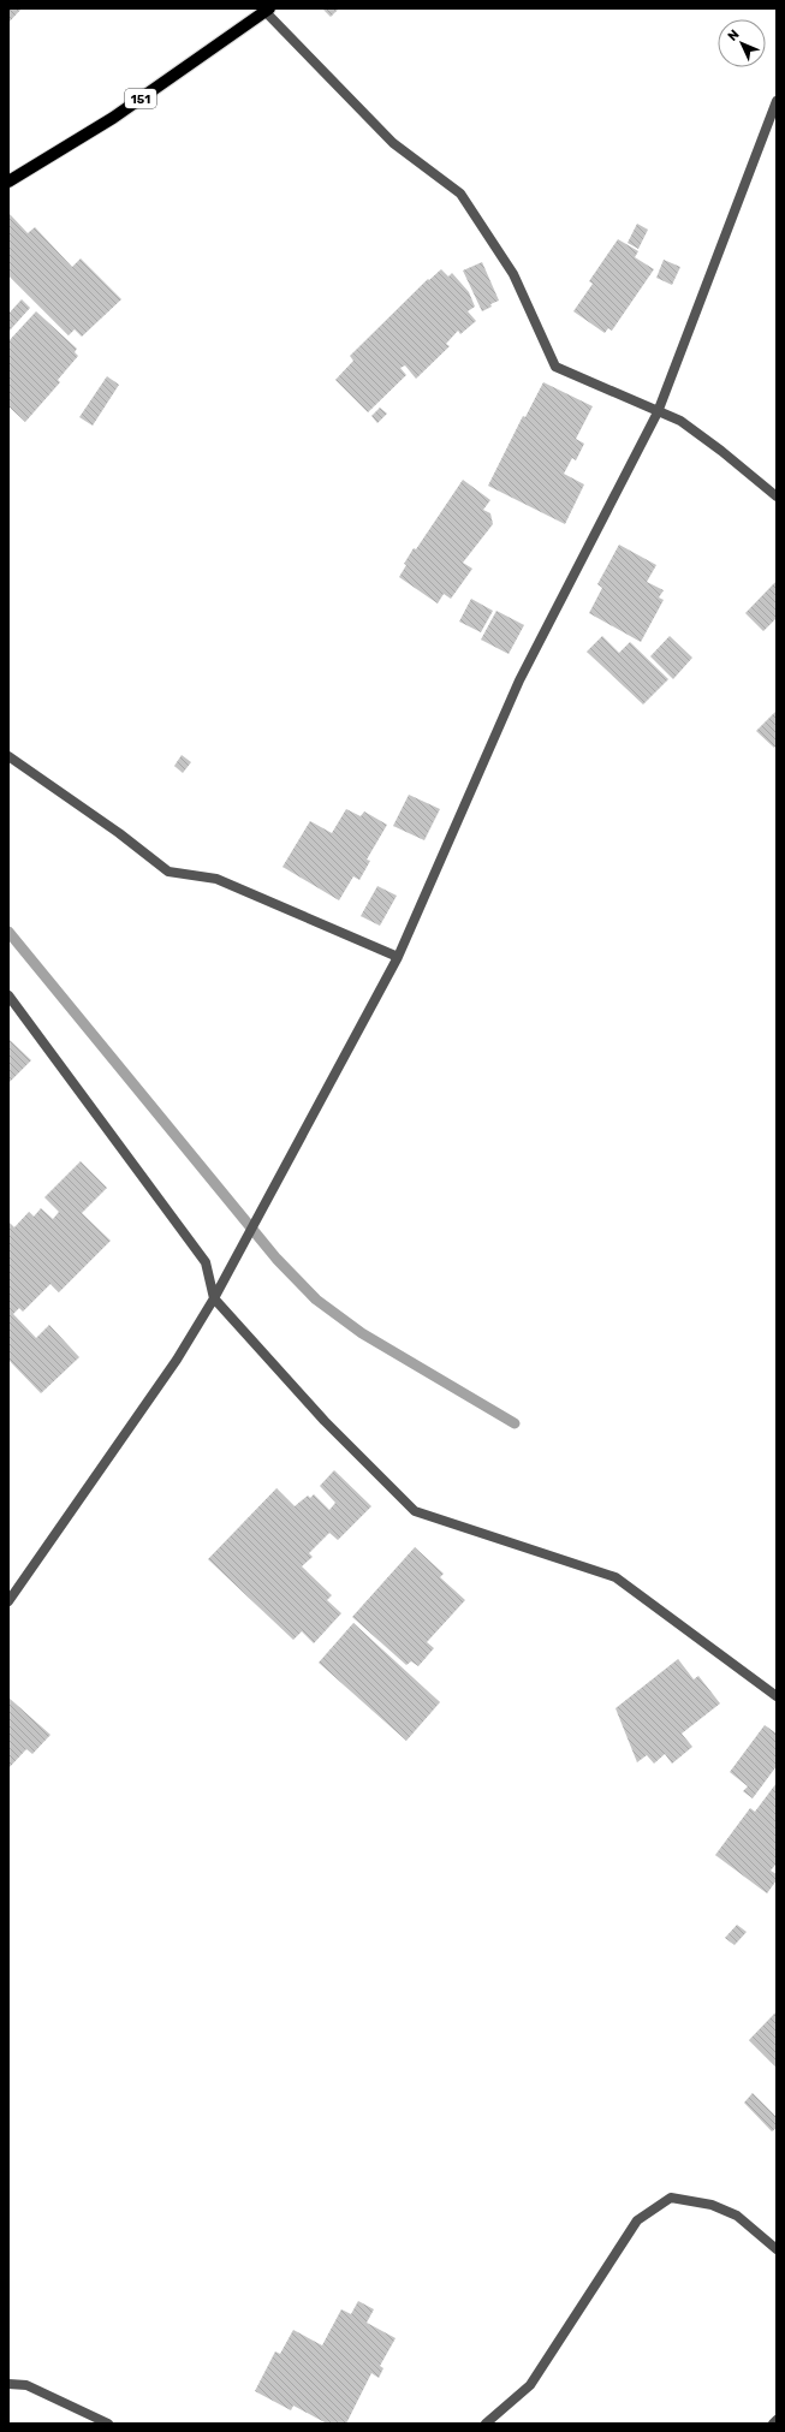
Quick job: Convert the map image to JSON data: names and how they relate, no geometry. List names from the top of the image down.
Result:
{
  "streets": {
    "main road": ["151"]
  },
  "north": "top left"
}
